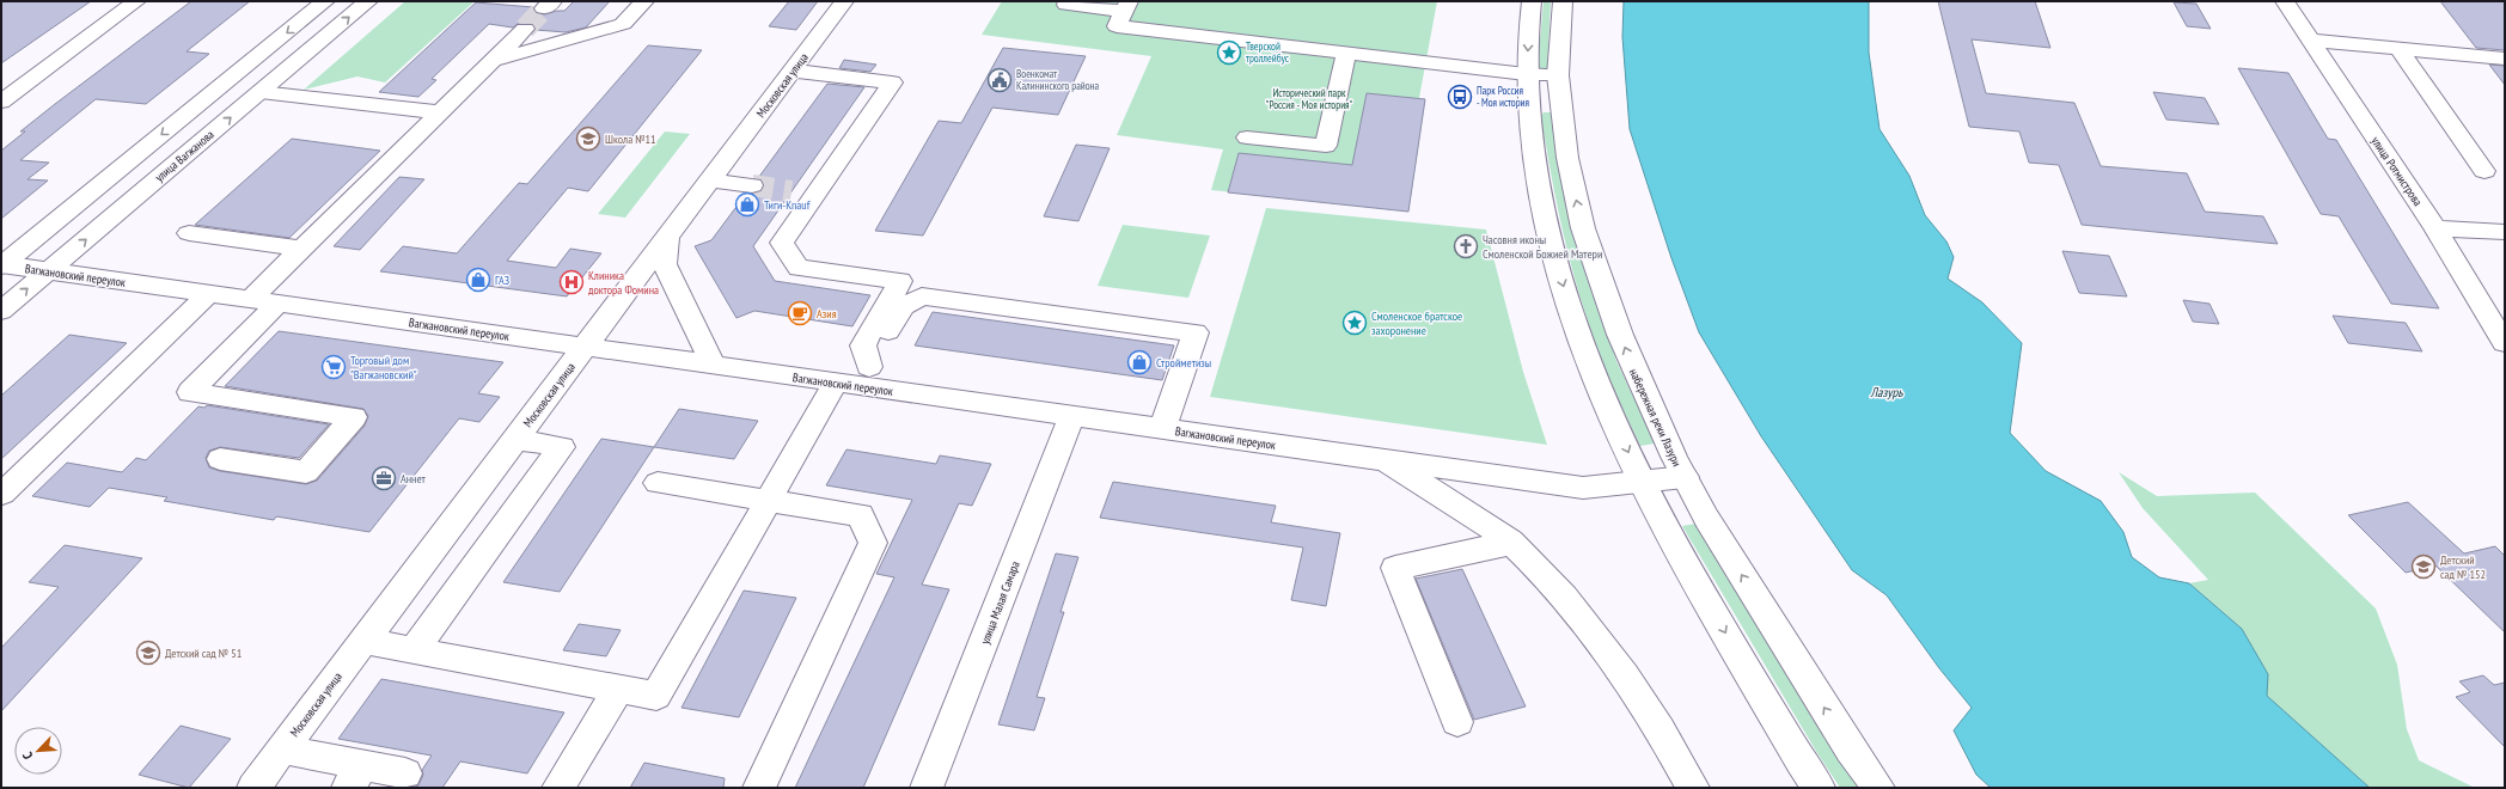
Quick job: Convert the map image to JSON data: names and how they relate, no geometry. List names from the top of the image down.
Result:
{
  "streets": {
    "street": [
      "Московская улица",
      "улица Вагжанова",
      "улица Ротмистрова",
      "Вагжановский переулок",
      "набережная реки Лазури",
      "улица Малая Самара"
    ]
  },
  "crossings": [
    ["Московская улица", "Вагжановский переулок"],
    ["улица Вагжанова", "Вагжановский переулок"],
    ["Вагжановский переулок", "набережная реки Лазури"],
    ["Вагжановский переулок", "улица Малая Самара"]
  ],
  "water": ["Лазурь"],
  "parks": ["Исторический парк \"Россия - Моя история\""],
  "places": {
    "place": ["Тверской троллейбус", "Смоленское братское захоронение"],
    "public building": ["Военкомат Калининского района"],
    "bus stop": ["Парк Россия - Моя история"],
    "school or university": ["Школа №11", "Детский сад № 152", "Детский сад № 51"],
    "shop": ["Тиги-Knauf", "ГАЗ", "Стройметизы"],
    "church": ["Часовня иконы Смоленской Божией Матери"],
    "hospital": ["Клиника доктора Фомина"],
    "cafe": ["Азия"],
    "supermarket": ["Торговый дом \"Вагжановский\""],
    "office": ["Аннет"]
  },
  "north": "bottom left"
}
